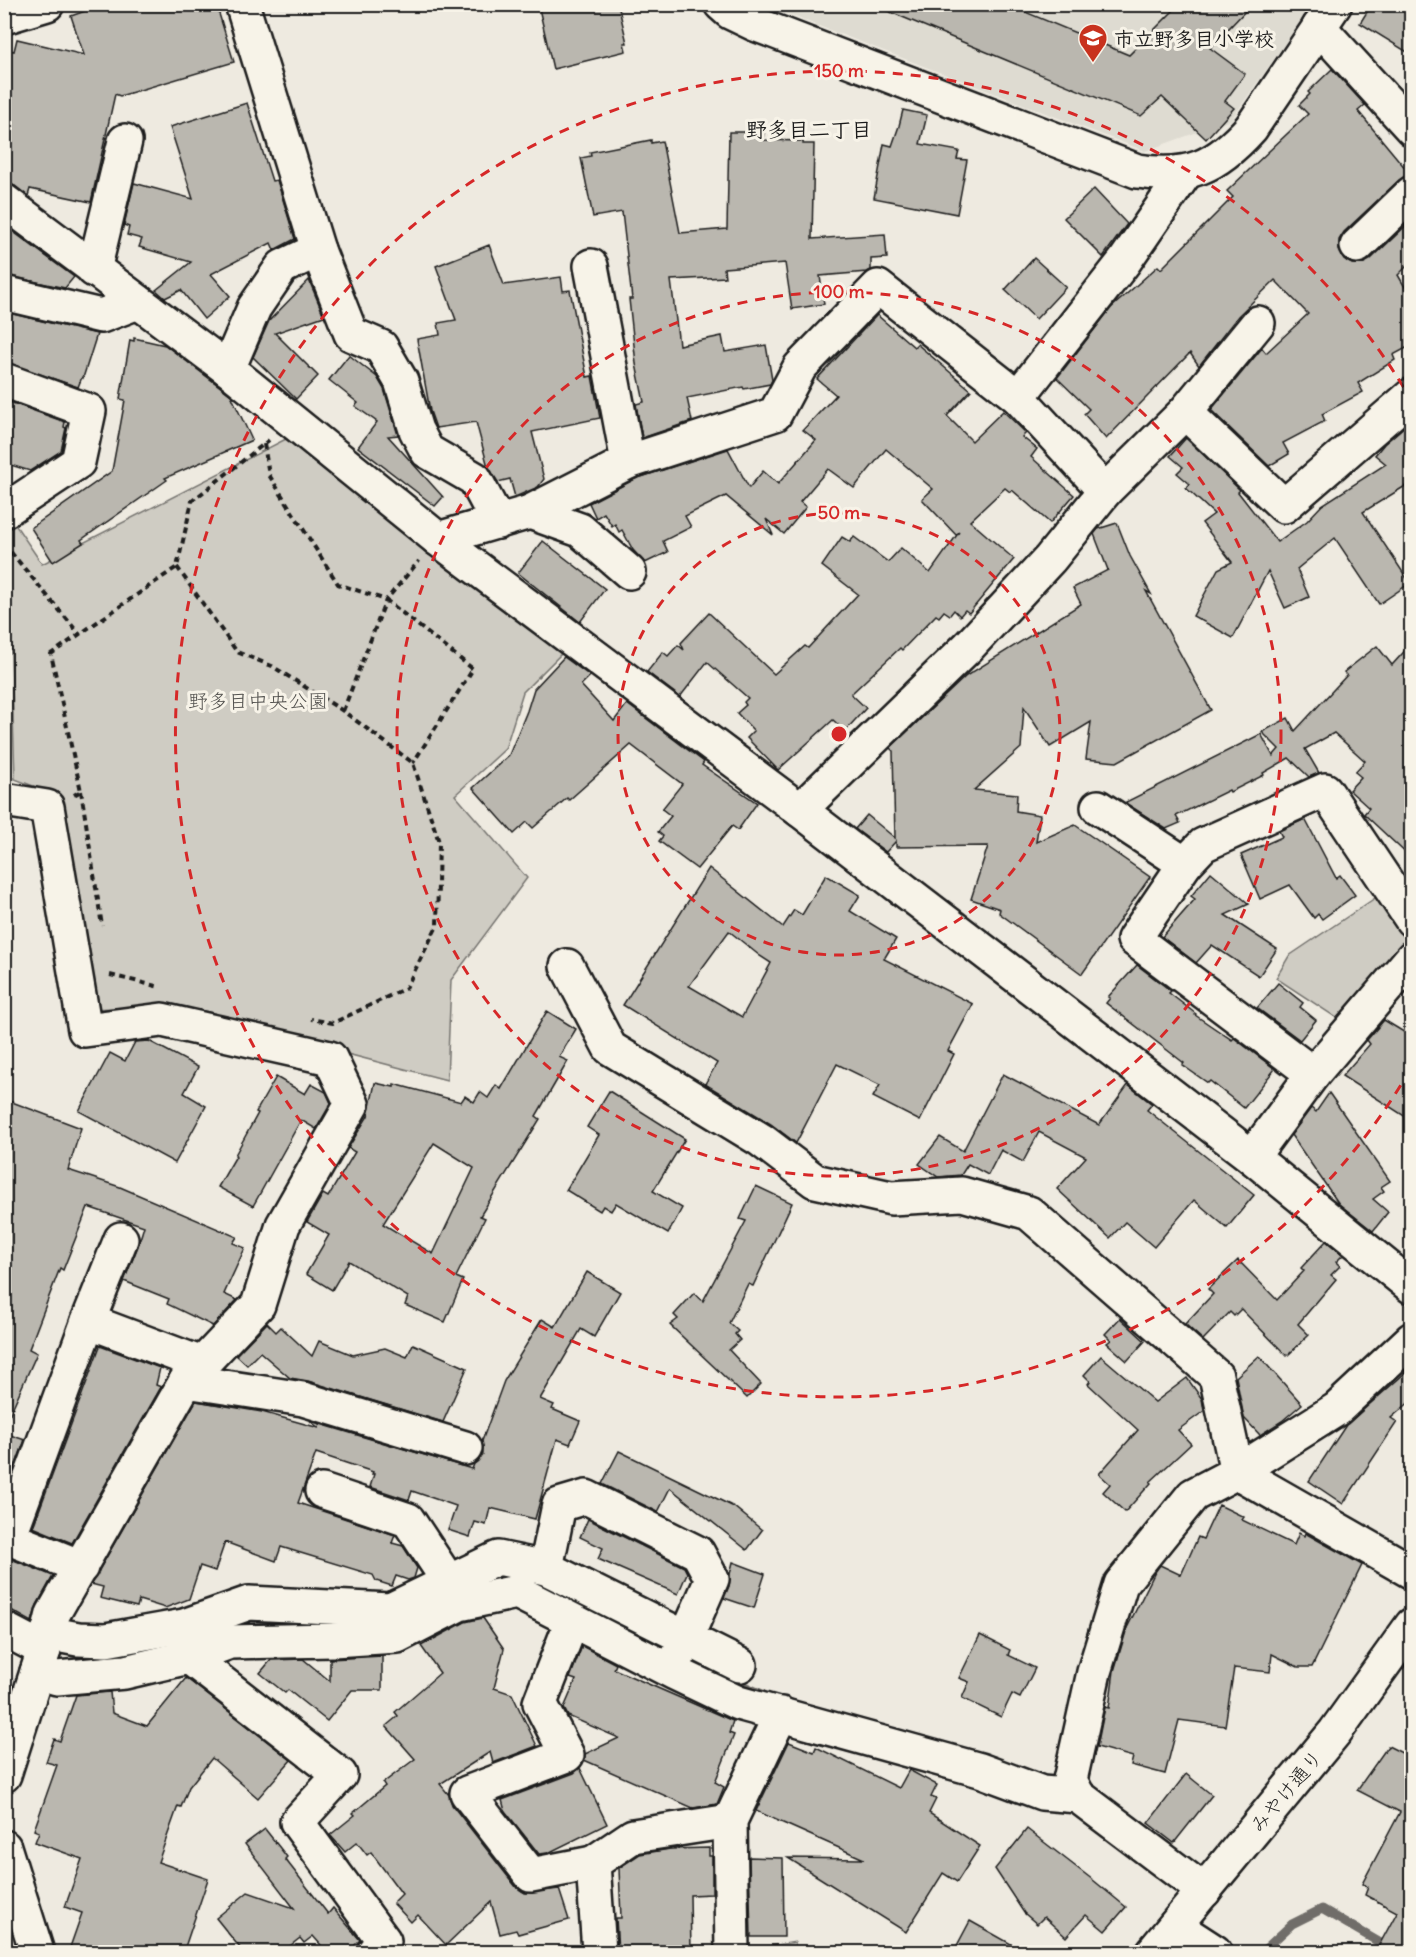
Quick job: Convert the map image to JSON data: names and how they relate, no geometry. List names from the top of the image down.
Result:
{
  "streets": {
    "main road": ["みやけ通り"]
  },
  "districts": ["野多目二丁目"],
  "parks": ["野多目中央公園"],
  "places": {
    "school or university": ["市立野多目小学校"]
  },
  "rings": ["150 m", "100 m", "50 m"]
}
